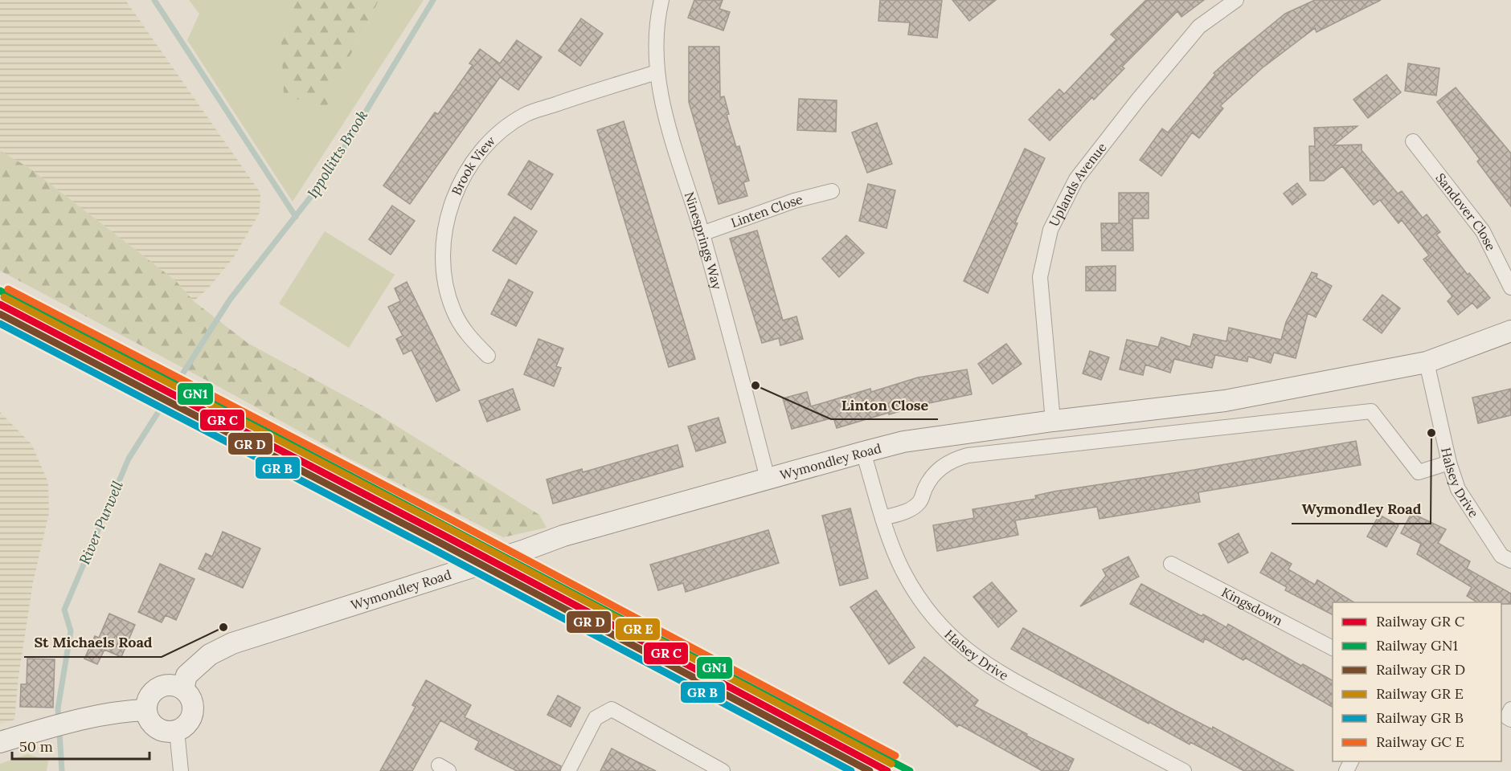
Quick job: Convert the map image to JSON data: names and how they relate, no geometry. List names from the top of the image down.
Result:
{
  "streets": {
    "street": [
      "Brook View",
      "Uplands Avenue",
      "Linten Close",
      "Sandover Close",
      "Ninesprings Way",
      "Wymondley Road",
      "Halsey Drive",
      "Kingsdown"
    ]
  },
  "crossings": [
    ["Brook View", "Ninesprings Way"],
    ["Uplands Avenue", "Wymondley Road"],
    ["Linten Close", "Ninesprings Way"],
    ["Ninesprings Way", "Wymondley Road"],
    ["Wymondley Road", "Halsey Drive"]
  ],
  "water": ["Ippollitts Brook", "River Purwell"],
  "places": ["Linton Close", "Wymondley Road", "St Michaels Road"],
  "lines": ["rail line GN1"],
  "legend": [
    "Railway GR C",
    "Railway GN1",
    "Railway GR D",
    "Railway GR E",
    "Railway GR B",
    "Railway GC E"
  ],
  "scale_bar": "50 m"
}
